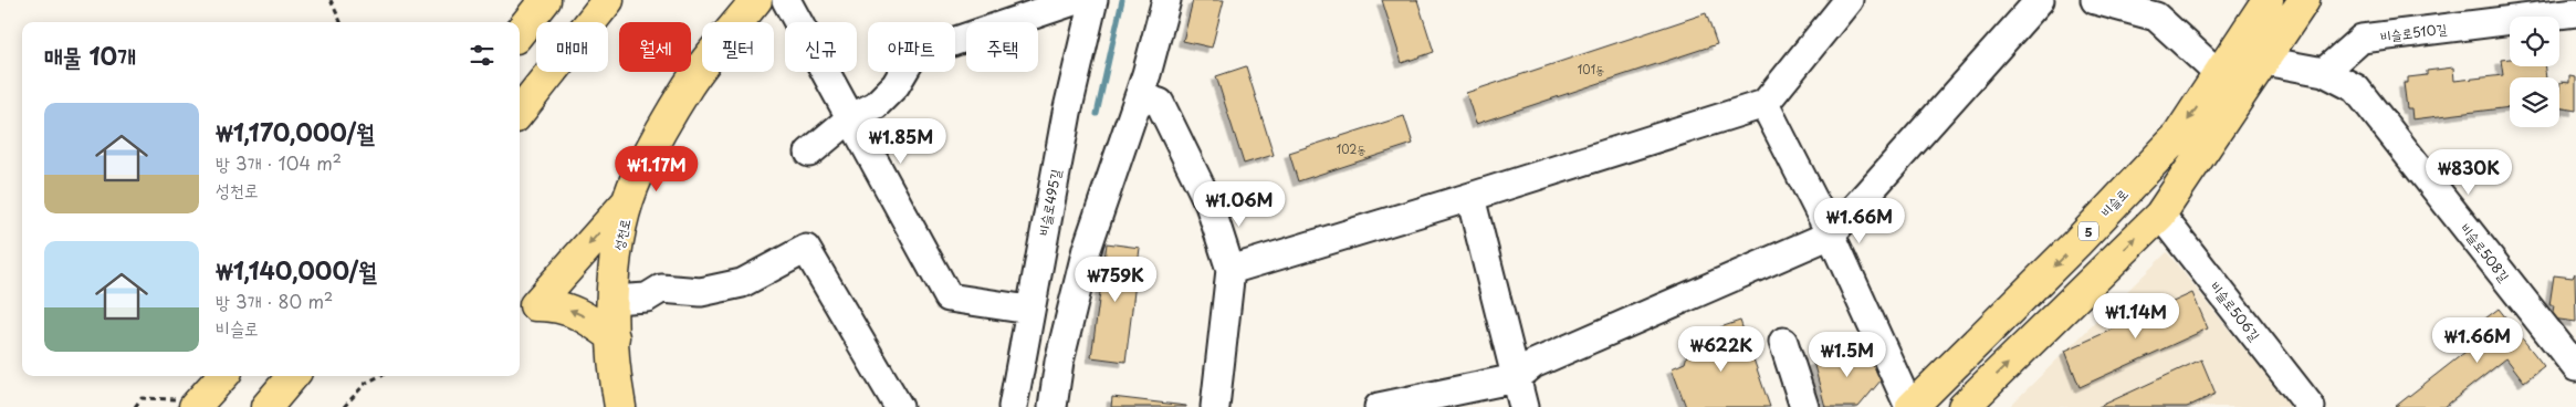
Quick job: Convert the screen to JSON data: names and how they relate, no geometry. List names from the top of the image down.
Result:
{
  "streets": {
    "main road": ["비슬로", "5", "성천로"],
    "street": [
      "비슬로510길",
      "비슬로495길",
      "비슬로508길",
      "비슬로506길"
    ]
  },
  "crossings": [
    ["비슬로510길", "비슬로508길"]
  ],
  "house_numbers": ["101동", "102동"],
  "page": {
    "chip": [
      "매매",
      "월세",
      "필터",
      "신규",
      "아파트",
      "주택"
    ],
    "heading": "매물 10개",
    "list": [
      {
        "name": "₩1,170,000/월",
        "note": "방 3개 · 104 m² · 성천로"
      },
      {
        "name": "₩1,140,000/월",
        "note": "방 3개 · 80 m² · 비슬로"
      }
    ],
    "price": [
      "₩1.85M",
      "₩1.17M",
      "₩830K",
      "₩1.06M",
      "₩1.66M",
      "₩759K",
      "₩1.14M",
      "₩1.66M",
      "₩622K",
      "₩1.5M"
    ]
  }
}
